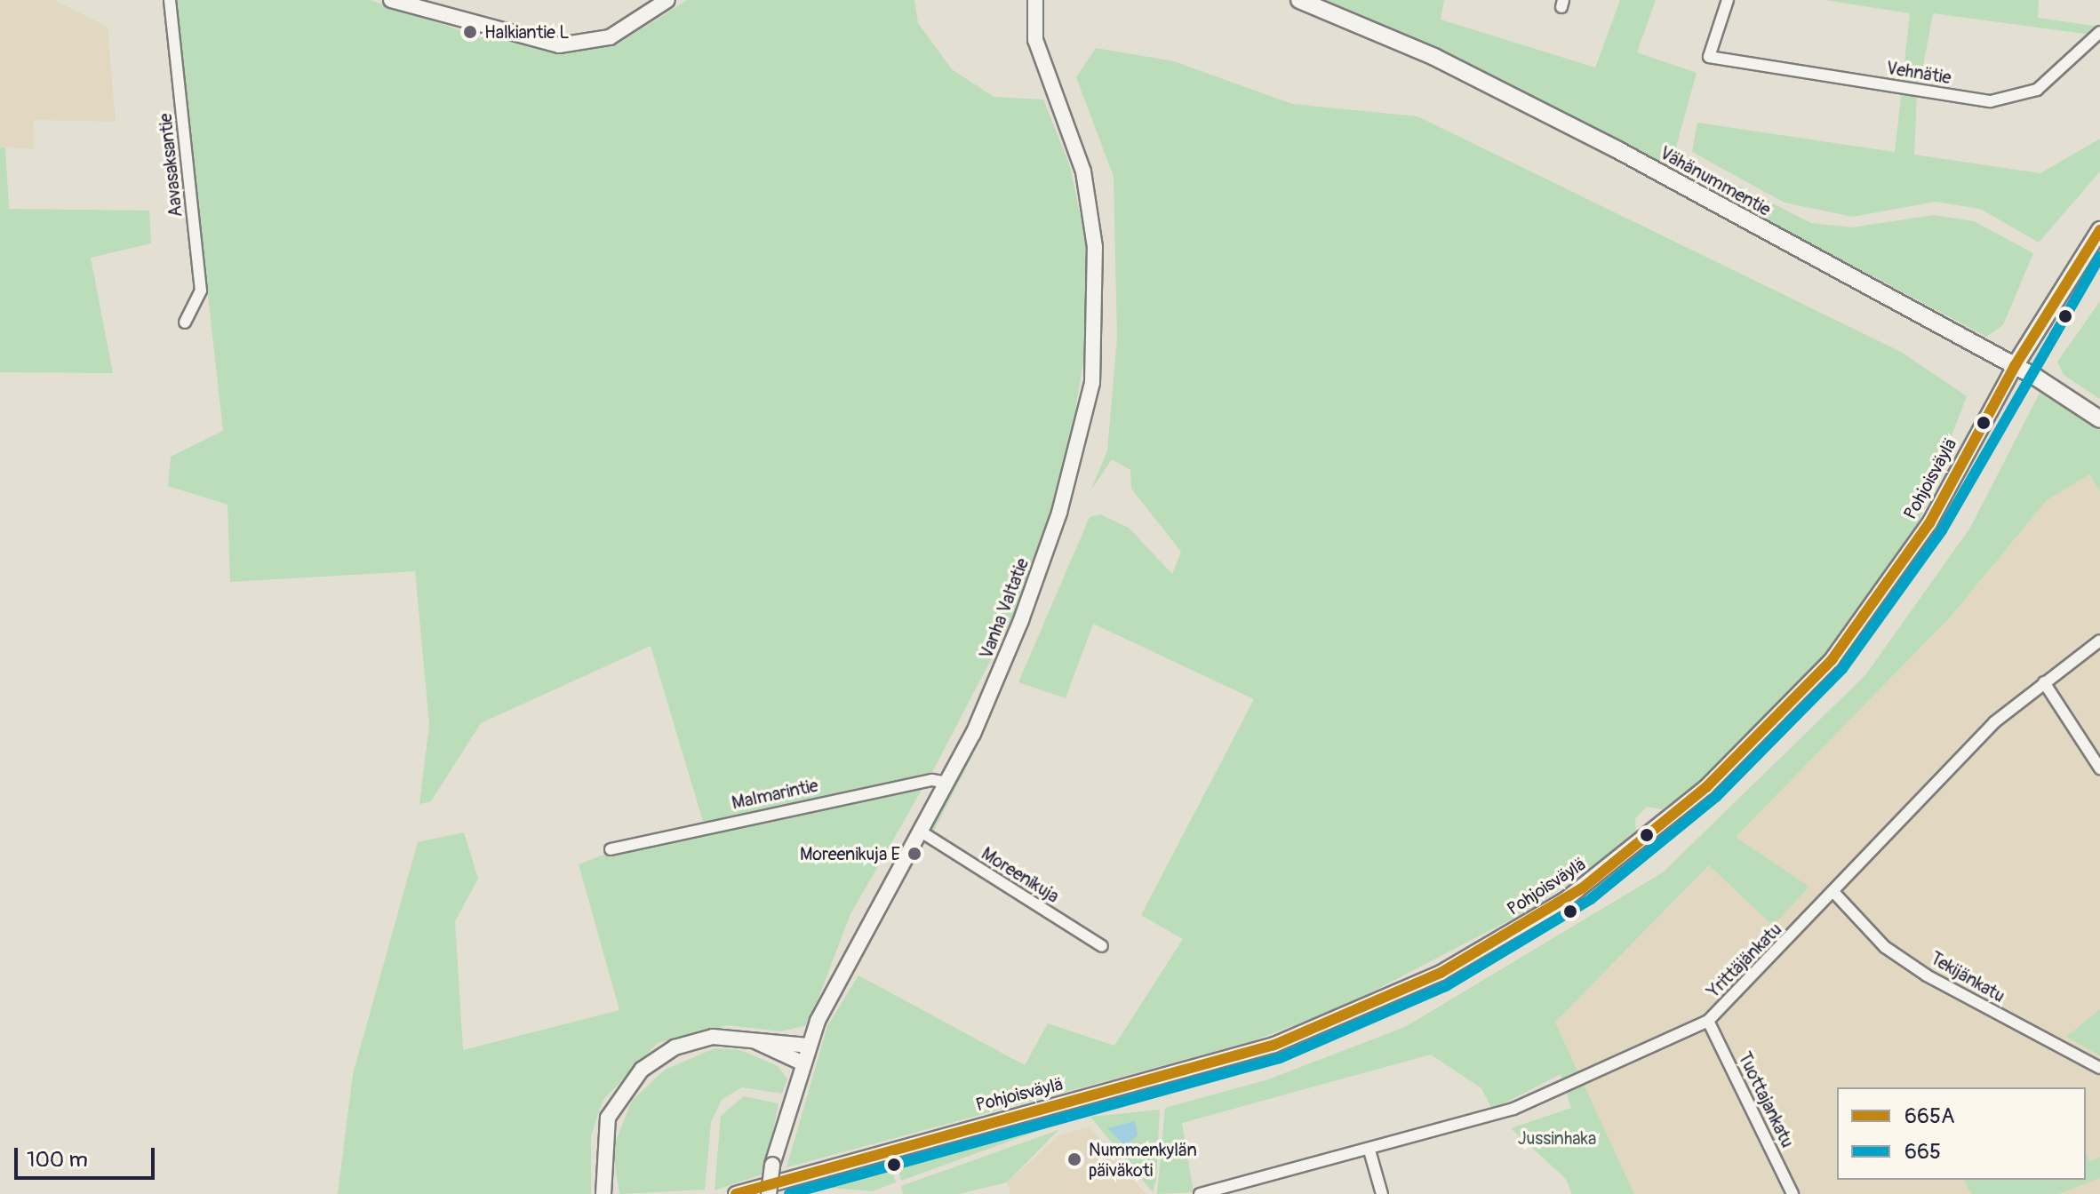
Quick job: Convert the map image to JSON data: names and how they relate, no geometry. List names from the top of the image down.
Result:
{
  "streets": {
    "main road": ["Vähänummentie", "Pohjoisväylä"],
    "street": [
      "Vehnätie",
      "Aavasaksantie",
      "Vanha Valtatie",
      "Malmarintie",
      "Moreenikuja",
      "Yrittäjänkatu",
      "Tekijänkatu",
      "Tuottajankatu"
    ]
  },
  "crossings": [
    ["Vähänummentie", "Pohjoisväylä"],
    ["Vanha Valtatie", "Malmarintie"],
    ["Vanha Valtatie", "Moreenikuja"],
    ["Yrittäjänkatu", "Tekijänkatu"],
    ["Yrittäjänkatu", "Tuottajankatu"]
  ],
  "parks": ["Jussinhaka"],
  "places": ["Halkiantie L", "Moreenikuja E", "Nummenkylän päiväkoti"],
  "lines": ["transit line 665A", "transit line 665"],
  "legend": ["665A", "665"],
  "scale_bar": "100 m"
}
